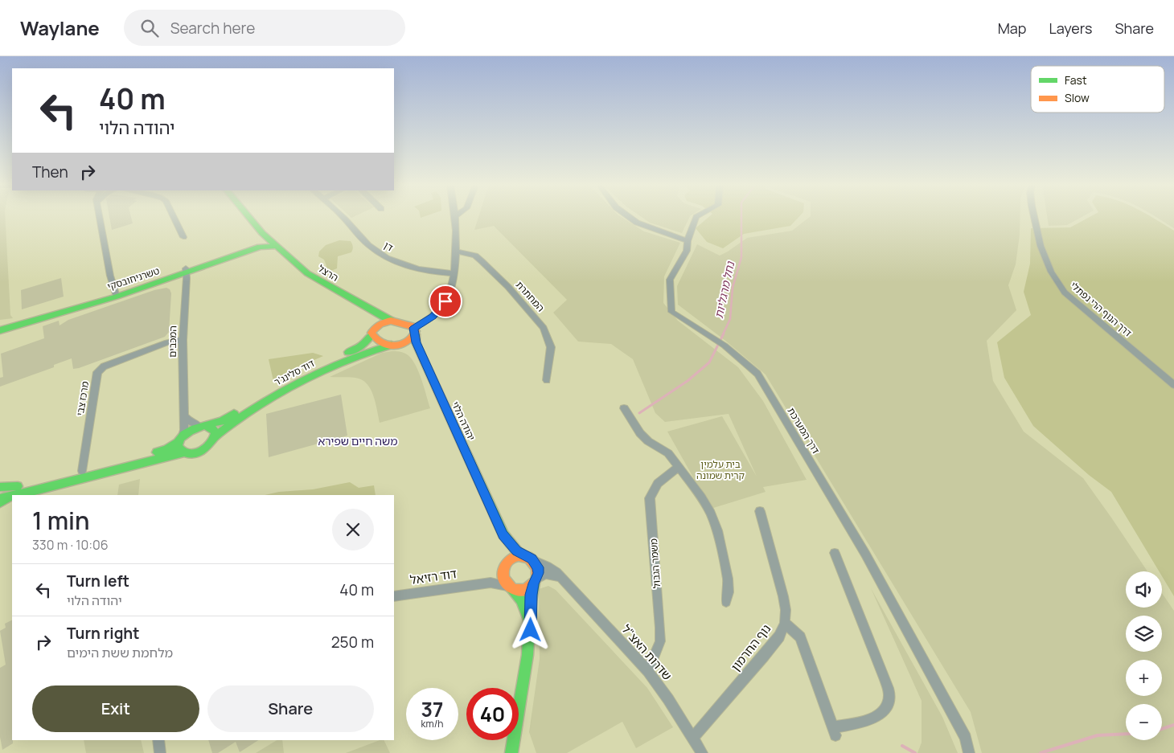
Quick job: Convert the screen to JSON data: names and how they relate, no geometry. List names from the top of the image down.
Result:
{
  "streets": {
    "main road": [
      "הרצל",
      "טשרניחובסקי",
      "דוד סלינג'ר",
      "יהודה הלוי"
    ],
    "street": [
      "דן",
      "המחתרת",
      "דרך הנוף הרי נפתלי",
      "המכבים",
      "מרכז צבי",
      "דרך המערכת",
      "משמר הגבול",
      "דוד רזיאל",
      "נוף החרמון",
      "שדרות האצ\"ל"
    ]
  },
  "crossings": [
    ["הרצל", "טשרניחובסקי"],
    ["הרצל", "דוד סלינג'ר"],
    ["הרצל", "יהודה הלוי"],
    ["טשרניחובסקי", "המכבים"],
    ["המכבים", "דוד סלינג'ר"],
    ["המכבים", "מרכז צבי"],
    ["דוד סלינג'ר", "יהודה הלוי"],
    ["יהודה הלוי", "דוד רזיאל"],
    ["יהודה הלוי", "שדרות האצ\"ל"],
    ["משמר הגבול", "שדרות האצ\"ל"],
    ["דוד רזיאל", "שדרות האצ\"ל"],
    ["נוף החרמון", "שדרות האצ\"ל"]
  ],
  "districts": ["משה חיים שפירא"],
  "water": ["נחל מרגליות"],
  "parks": ["בית עלמין קרית שמונה"],
  "legend": ["Fast", "Slow"],
  "page": {
    "header": "Waylane",
    "search": "Search here",
    "nav": ["Map", "Layers", "Share"],
    "turn": ["40 m", "יהודה הלוי"],
    "then": "Then",
    "heading": ["1 min", "330 m · 10:06"],
    "list": [
      {
        "name": "Turn left",
        "note": "יהודה הלוי",
        "value": "40 m"
      },
      {
        "name": "Turn right",
        "note": "מלחמת ששת הימים",
        "value": "250 m"
      }
    ],
    "map_buttons": ["+", "−"],
    "buttons": ["Exit", "Share"],
    "speed": "37 km/h",
    "limit": "40"
  }
}
